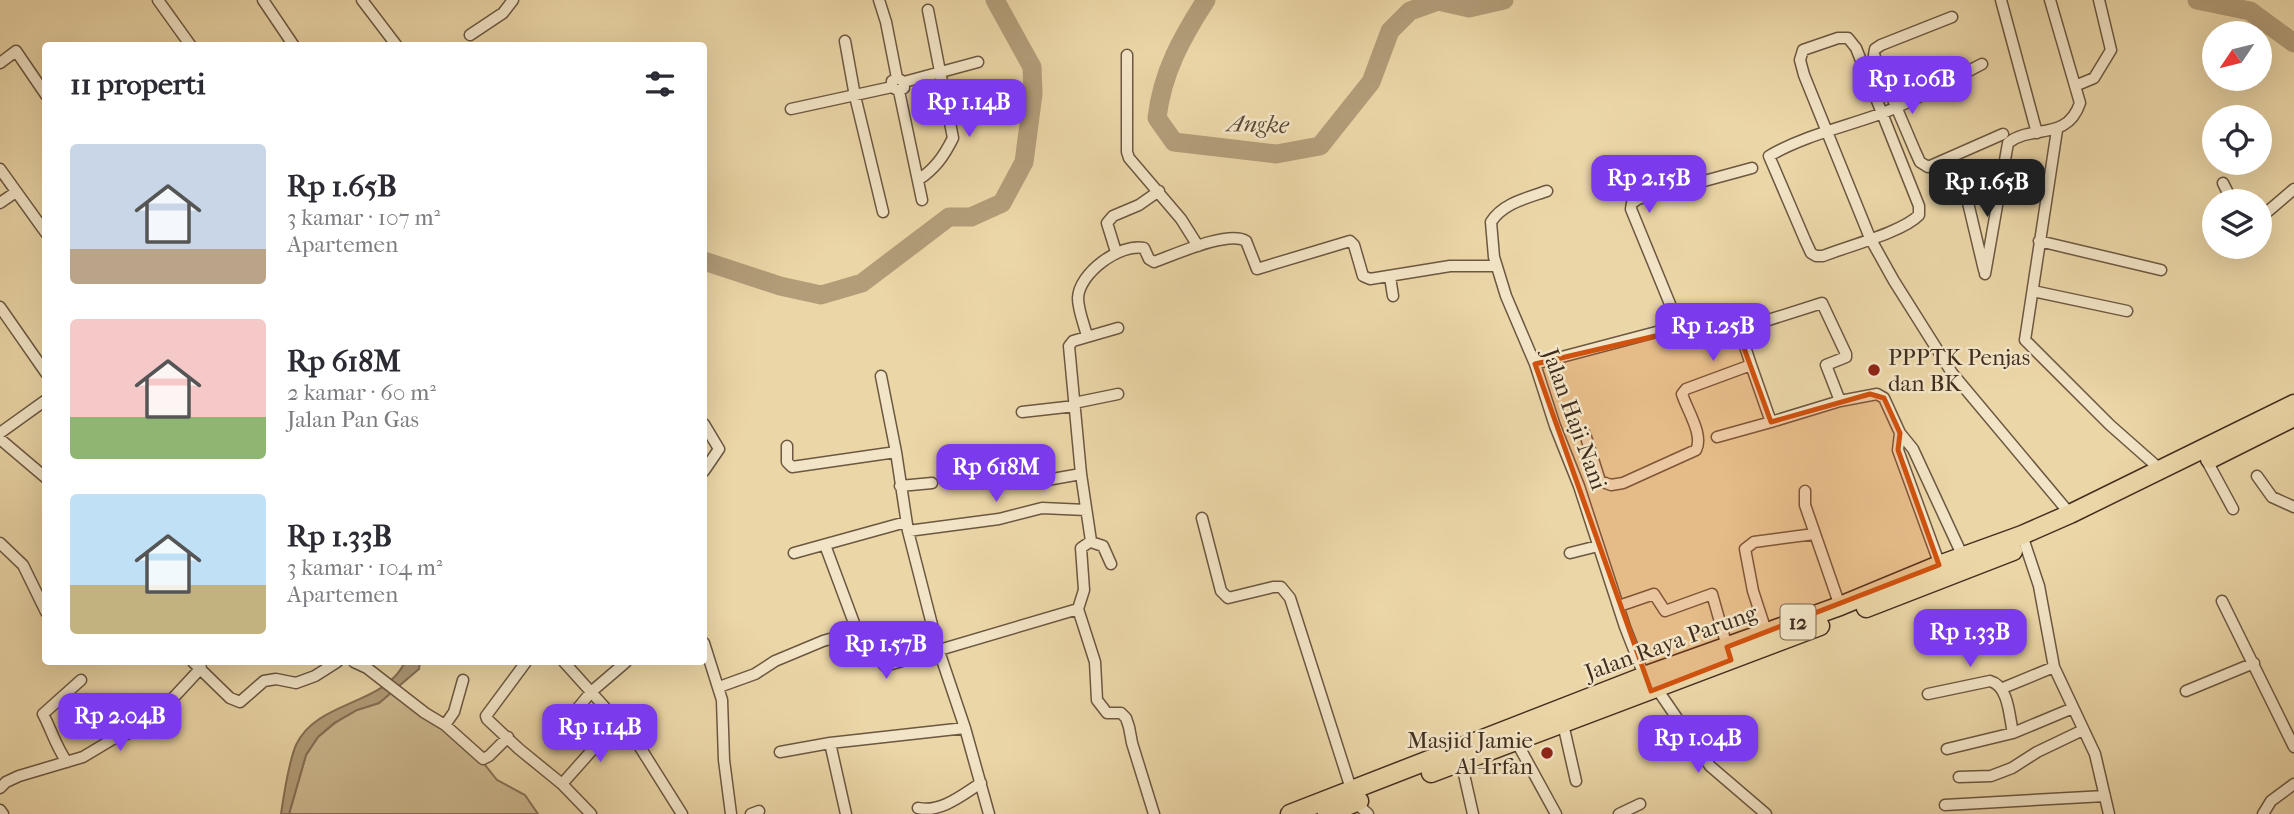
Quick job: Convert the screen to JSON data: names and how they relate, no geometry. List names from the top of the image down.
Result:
{
  "streets": {
    "highway": ["12", "Jalan Raya Parung"],
    "street": ["Jalan Haji Nani"]
  },
  "crossings": [
    ["Jalan Haji Nani", "Jalan Raya Parung"]
  ],
  "water": ["Angke"],
  "places": ["PPPTK Penjas dan BK", "Masjid Jamie Al-Irfan"],
  "north": "bottom left",
  "page": {
    "heading": "11 properti",
    "price": [
      "Rp 1.06B",
      "Rp 1.14B",
      "Rp 2.15B",
      "Rp 1.65B",
      "Rp 1.25B",
      "Rp 618M",
      "Rp 1.33B",
      "Rp 1.57B",
      "Rp 2.04B",
      "Rp 1.14B",
      "Rp 1.04B"
    ],
    "list": [
      {
        "name": "Rp 1.65B",
        "note": "3 kamar · 107 m² · Apartemen"
      },
      {
        "name": "Rp 618M",
        "note": "2 kamar · 60 m² · Jalan Pan Gas"
      },
      {
        "name": "Rp 1.33B",
        "note": "3 kamar · 104 m² · Apartemen"
      }
    ]
  }
}
